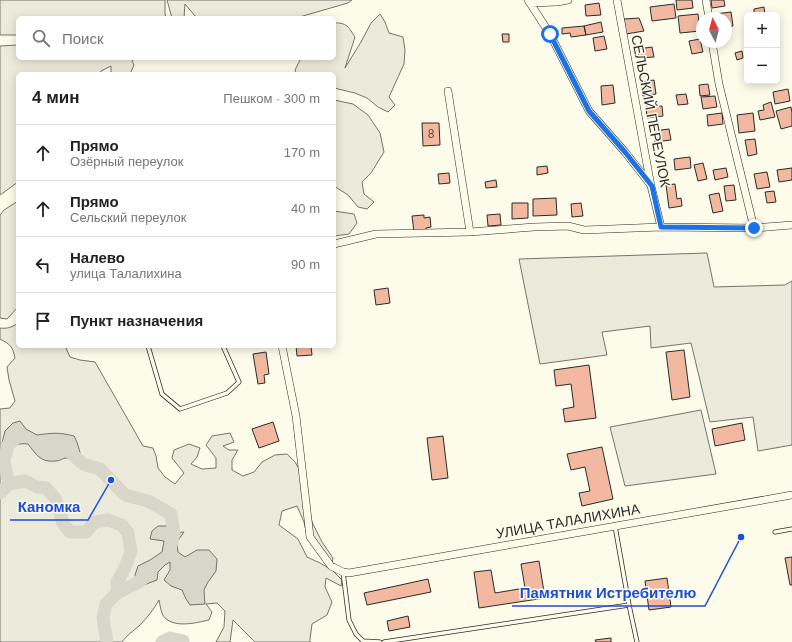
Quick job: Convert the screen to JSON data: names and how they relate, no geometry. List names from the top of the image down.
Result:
{
  "streets": {
    "street": ["СЕЛЬСКИЙ ПЕРЕУЛОК", "УЛИЦА ТАЛАЛИХИНА"]
  },
  "places": ["Каномка", "Памятник Истребителю"],
  "house_numbers": ["8"],
  "north": "top",
  "page": {
    "map_buttons": ["+", "−"],
    "search": "Поиск",
    "heading": ["4 мин", "Пешком · 300 m"],
    "list": [
      ["Прямо", "Озёрный переулок", "170 m"],
      ["Прямо", "Сельский переулок", "40 m"],
      ["Налево", "улица Талалихина", "90 m"],
      "Пункт назначения"
    ]
  }
}
